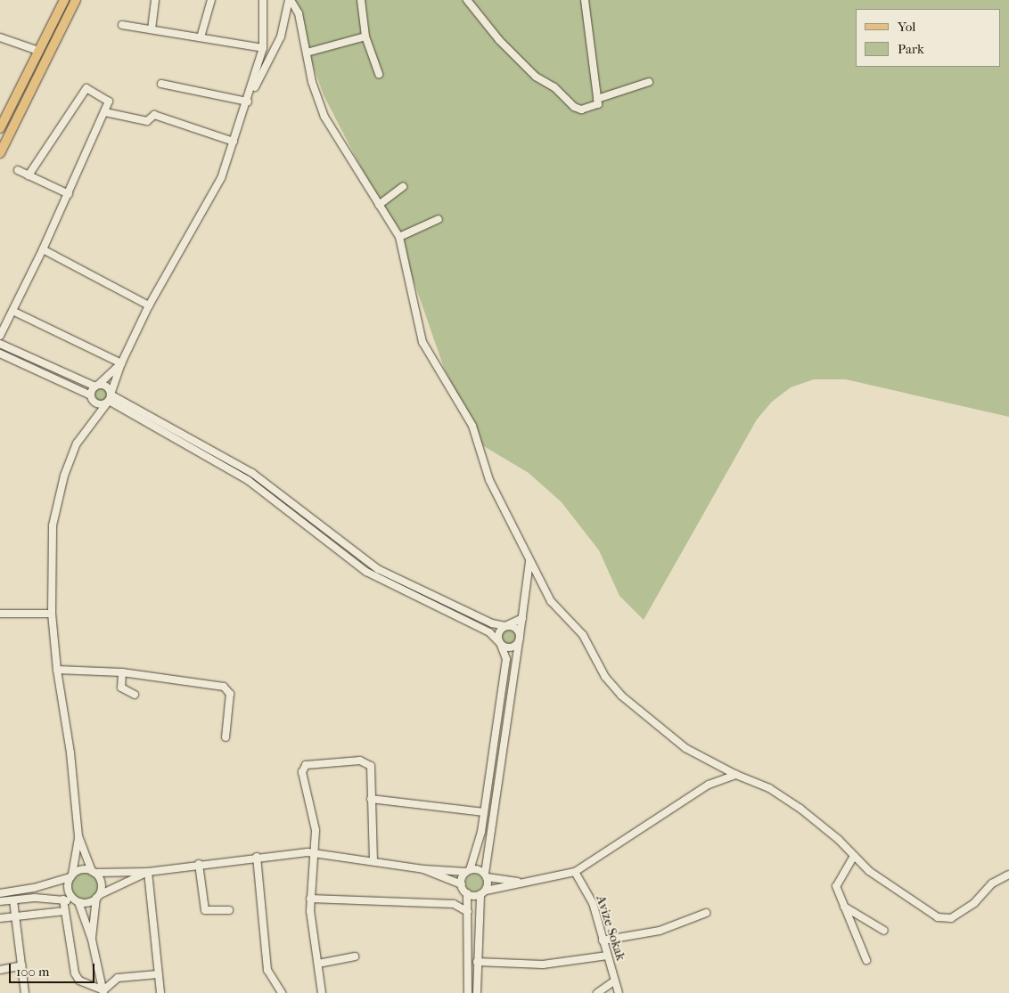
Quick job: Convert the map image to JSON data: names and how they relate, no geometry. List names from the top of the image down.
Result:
{
  "streets": {
    "street": ["Avize Sokak"]
  },
  "legend": ["Yol", "Park"],
  "scale_bar": "100 m"
}
